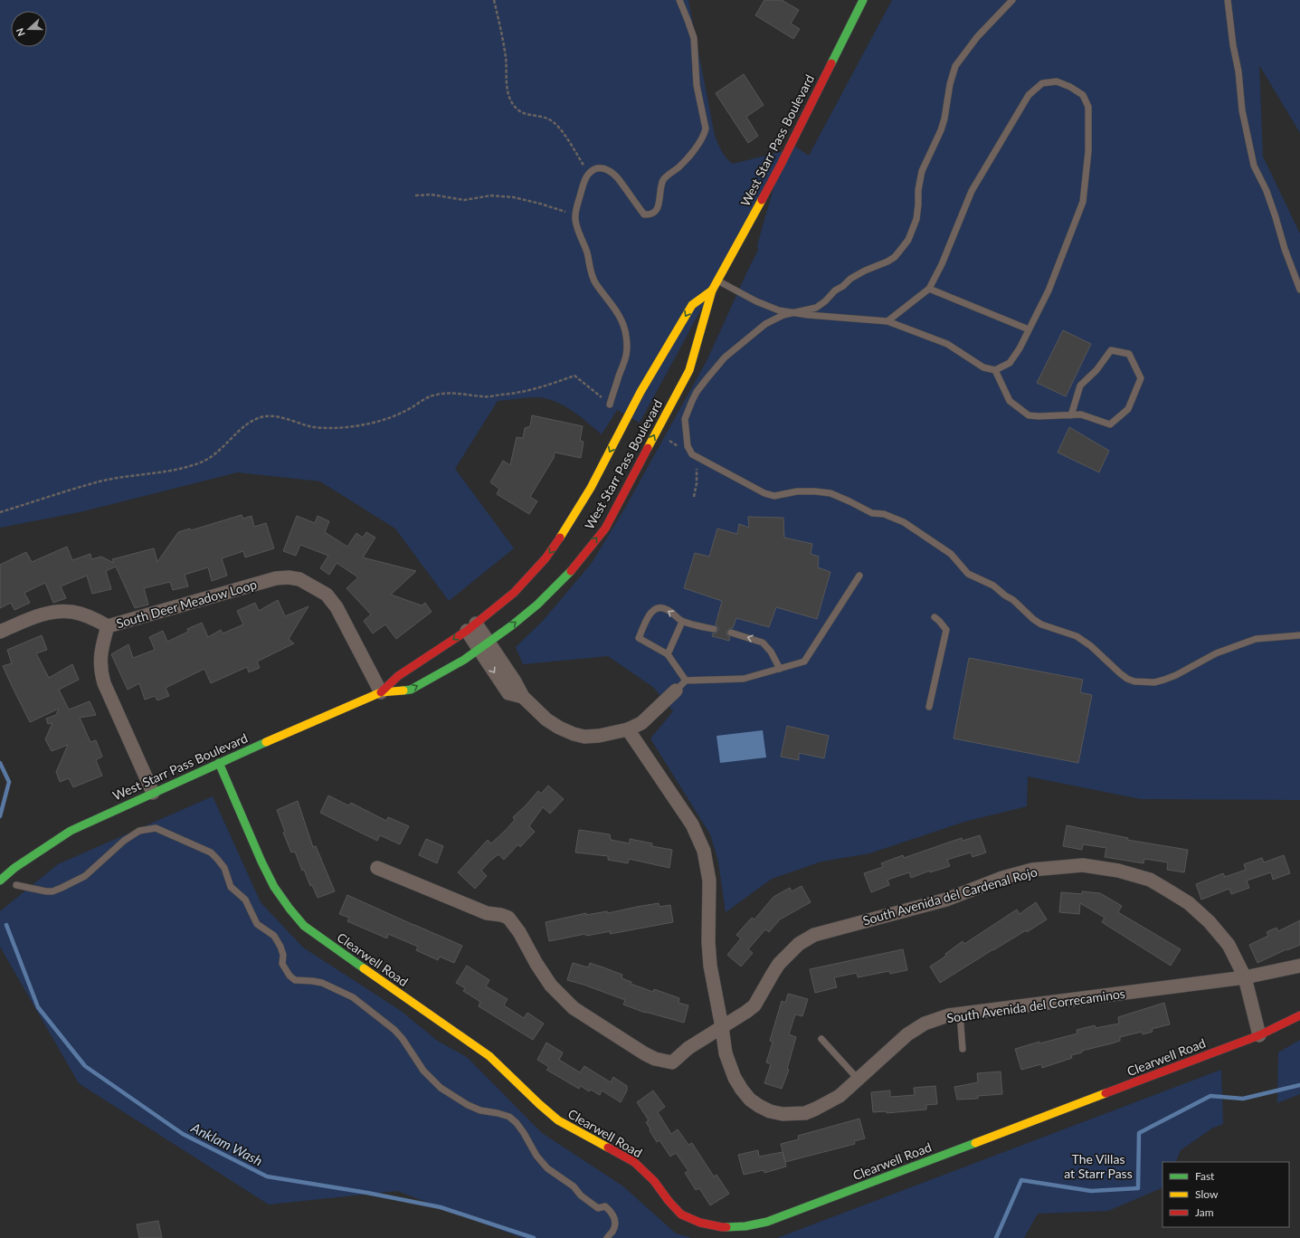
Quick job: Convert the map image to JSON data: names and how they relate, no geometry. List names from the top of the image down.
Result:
{
  "streets": {
    "street": [
      "West Starr Pass Boulevard",
      "South Deer Meadow Loop",
      "South Avenida del Cardenal Rojo",
      "Clearwell Road",
      "South Avenida del Correcaminos"
    ]
  },
  "crossings": [
    ["West Starr Pass Boulevard", "South Deer Meadow Loop"],
    ["West Starr Pass Boulevard", "Clearwell Road"],
    ["South Avenida del Cardenal Rojo", "Clearwell Road"],
    ["South Avenida del Cardenal Rojo", "South Avenida del Correcaminos"]
  ],
  "water": ["Anklam Wash"],
  "parks": ["The Villas at Starr Pass"],
  "legend": ["Fast", "Slow", "Jam"],
  "north": "left"
}
